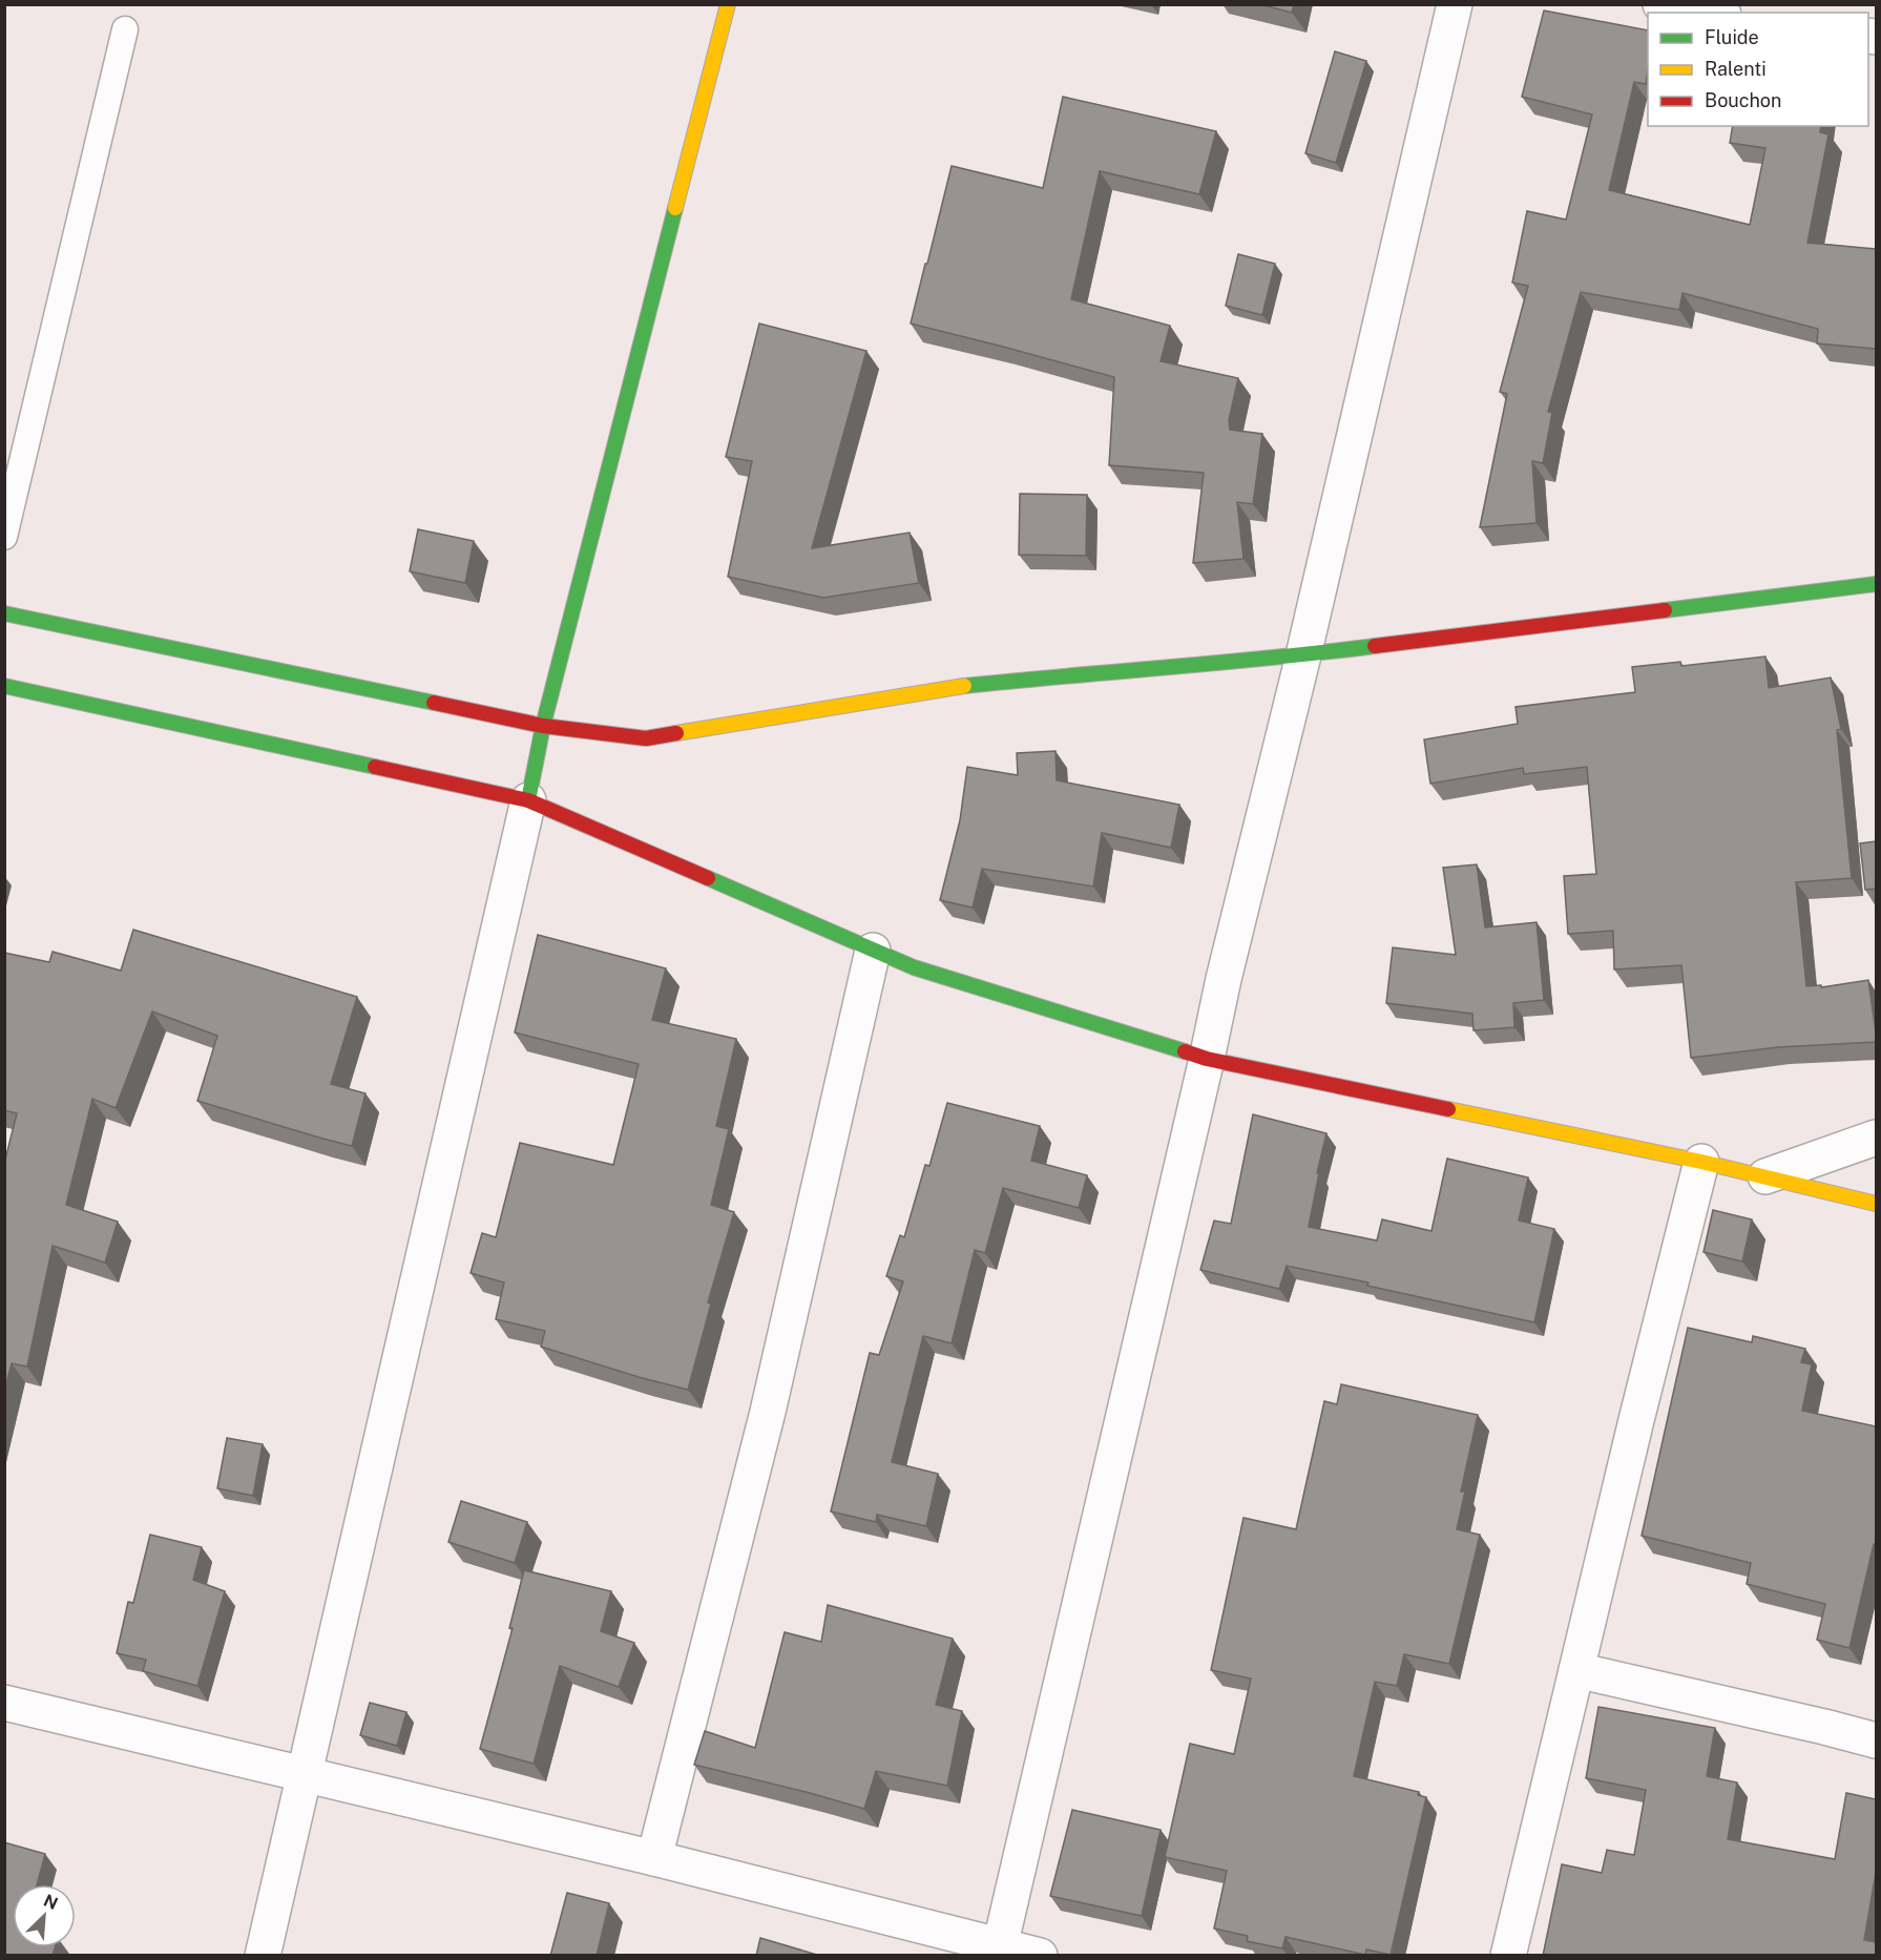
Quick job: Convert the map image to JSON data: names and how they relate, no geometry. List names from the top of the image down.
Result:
{
  "legend": ["Fluide", "Ralenti", "Bouchon"],
  "north": "top right"
}
